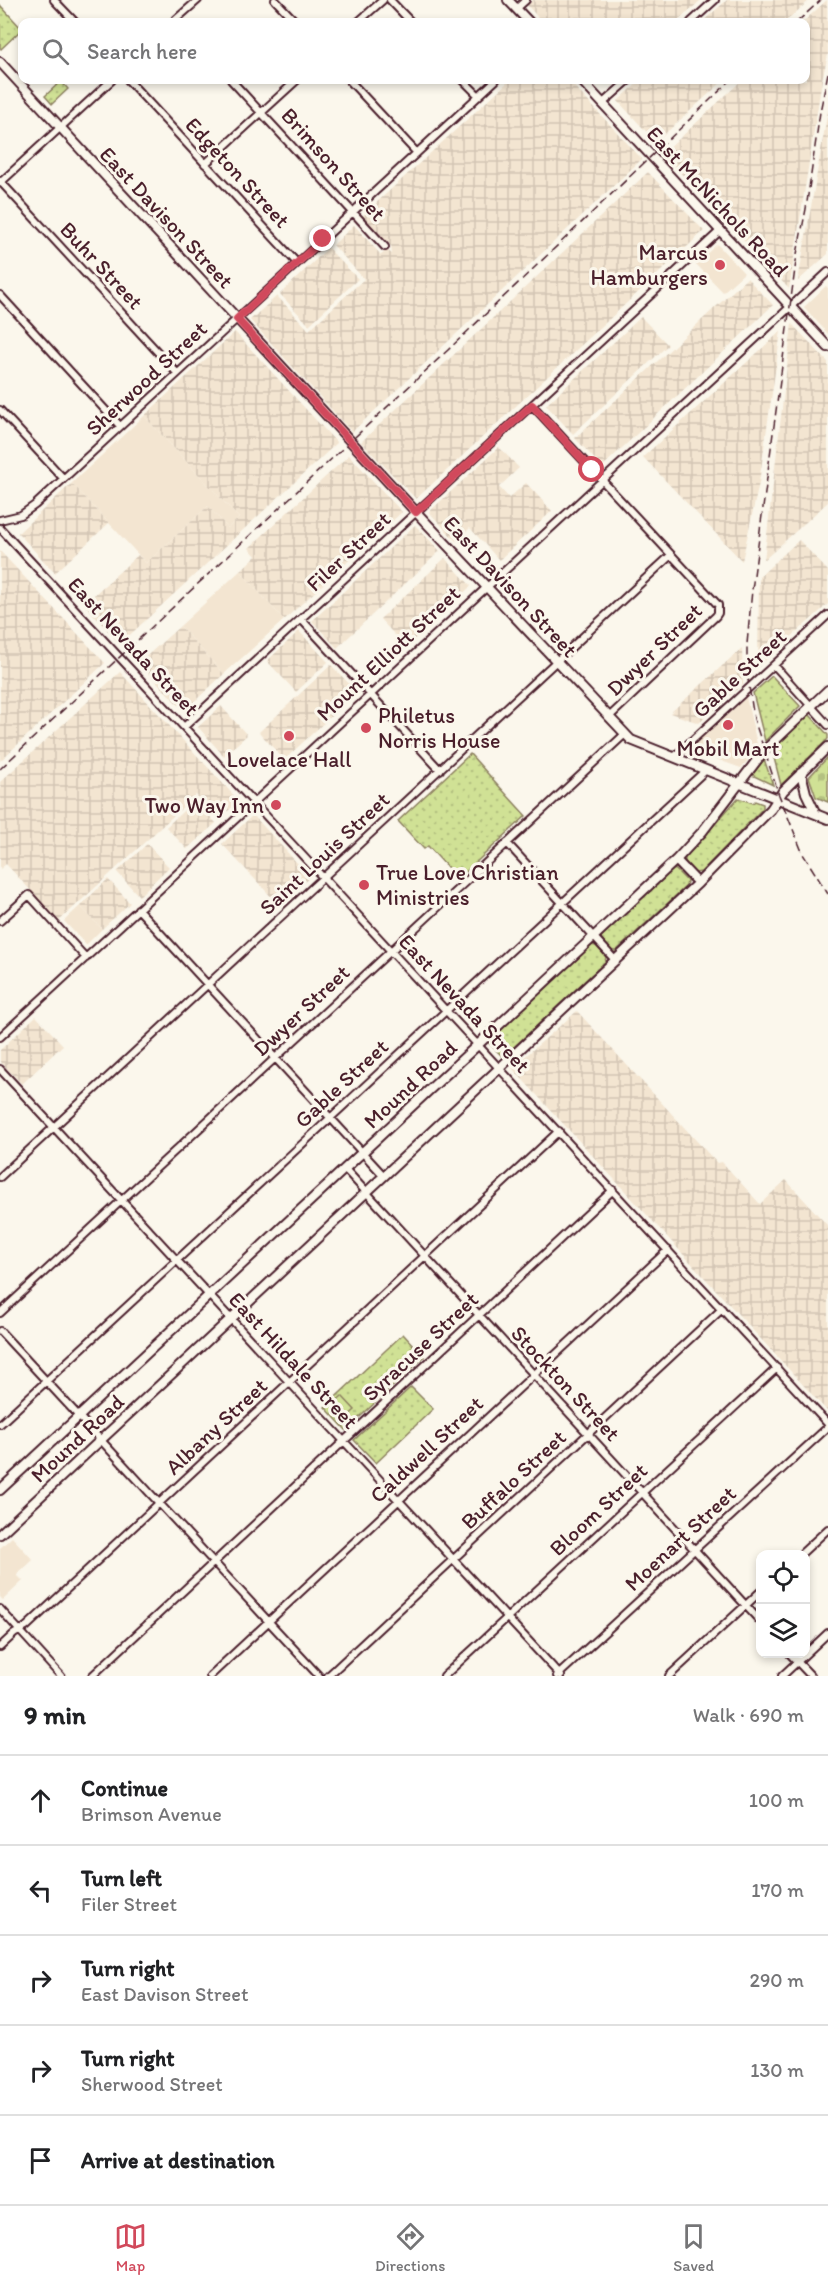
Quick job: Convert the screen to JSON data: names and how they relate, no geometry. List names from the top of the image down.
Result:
{
  "streets": {
    "main road": ["East McNichols Road", "East Davison Street", "Mound Road"],
    "street": [
      "Brimson Street",
      "Edgeton Street",
      "Buhr Street",
      "Sherwood Street",
      "Filer Street",
      "East Nevada Street",
      "Dwyer Street",
      "Mount Elliott Street",
      "Gable Street",
      "Saint Louis Street",
      "Syracuse Street",
      "East Hildale Street",
      "Stockton Street",
      "Albany Street",
      "Caldwell Street",
      "Buffalo Street",
      "Bloom Street",
      "Moenart Street"
    ]
  },
  "crossings": [
    ["Brimson Street", "Sherwood Street"],
    ["Edgeton Street", "Sherwood Street"],
    ["East McNichols Road", "Filer Street"],
    ["East McNichols Road", "Mount Elliott Street"],
    ["East Davison Street", "Sherwood Street"],
    ["East Davison Street", "Filer Street"],
    ["East Davison Street", "Dwyer Street"],
    ["East Davison Street", "Mount Elliott Street"],
    ["East Davison Street", "Gable Street"],
    ["East Davison Street", "Saint Louis Street"],
    ["East Davison Street", "Mound Road"],
    ["Buhr Street", "Sherwood Street"],
    ["Filer Street", "East Nevada Street"],
    ["East Nevada Street", "Dwyer Street"],
    ["East Nevada Street", "Mount Elliott Street"],
    ["East Nevada Street", "Gable Street"],
    ["East Nevada Street", "Saint Louis Street"],
    ["East Nevada Street", "Mound Road"],
    ["East Nevada Street", "Syracuse Street"],
    ["East Nevada Street", "Albany Street"],
    ["East Nevada Street", "Caldwell Street"],
    ["East Nevada Street", "Buffalo Street"],
    ["East Nevada Street", "Bloom Street"],
    ["East Nevada Street", "Moenart Street"],
    ["Dwyer Street", "Saint Louis Street"],
    ["Dwyer Street", "East Hildale Street"],
    ["Gable Street", "East Hildale Street"],
    ["Saint Louis Street", "East Hildale Street"],
    ["Mound Road", "East Hildale Street"],
    ["Mound Road", "Stockton Street"],
    ["Syracuse Street", "East Hildale Street"],
    ["Syracuse Street", "Stockton Street"],
    ["East Hildale Street", "Albany Street"],
    ["East Hildale Street", "Caldwell Street"],
    ["East Hildale Street", "Buffalo Street"],
    ["East Hildale Street", "Bloom Street"],
    ["East Hildale Street", "Moenart Street"],
    ["Stockton Street", "Albany Street"],
    ["Stockton Street", "Caldwell Street"],
    ["Stockton Street", "Buffalo Street"],
    ["Stockton Street", "Bloom Street"],
    ["Stockton Street", "Moenart Street"]
  ],
  "places": [
    "Marcus Hamburgers",
    "Mobil Mart",
    "Philetus Norris House",
    "Lovelace Hall",
    "Two Way Inn",
    "True Love Christian Ministries"
  ],
  "page": {
    "search": "Search here",
    "heading": ["9 min", "Walk · 690 m"],
    "list": [
      ["Continue", "Brimson Avenue", "100 m"],
      ["Turn left", "Filer Street", "170 m"],
      ["Turn right", "East Davison Street", "290 m"],
      ["Turn right", "Sherwood Street", "130 m"],
      "Arrive at destination"
    ],
    "nav": ["Map", "Directions", "Saved"]
  }
}
